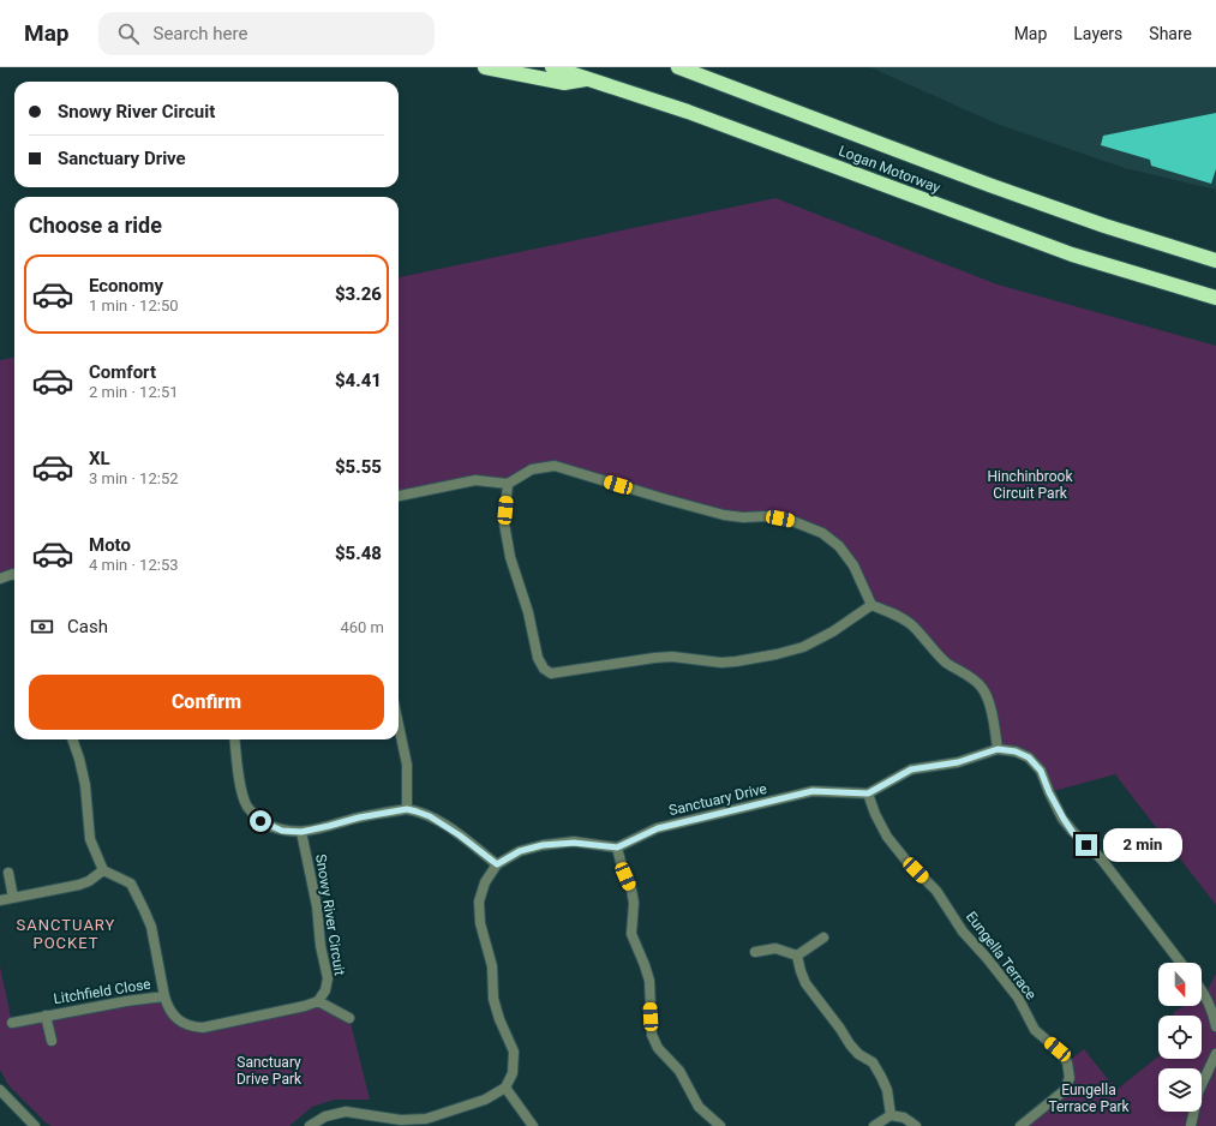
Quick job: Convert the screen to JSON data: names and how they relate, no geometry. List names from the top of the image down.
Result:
{
  "streets": {
    "highway": ["Logan Motorway"],
    "street": [
      "Sanctuary Drive",
      "Snowy River Circuit",
      "Eungella Terrace",
      "Litchfield Close"
    ]
  },
  "crossings": [
    ["Sanctuary Drive", "Eungella Terrace"]
  ],
  "districts": ["SANCTUARY POCKET"],
  "parks": ["Hinchinbrook Circuit Park", "Sanctuary Drive Park", "Eungella Terrace Park"],
  "north": "bottom",
  "page": {
    "header": "Map",
    "search": "Search here",
    "nav": ["Map", "Layers", "Share"],
    "banner": ["Snowy River Circuit", "Sanctuary Drive"],
    "heading": "Choose a ride",
    "list": [
      {
        "name": "Economy",
        "note": "1 min · 12:50",
        "value": "$3.26"
      },
      {
        "name": "Comfort",
        "note": "2 min · 12:51",
        "value": "$4.41"
      },
      {
        "name": "XL",
        "note": "3 min · 12:52",
        "value": "$5.55"
      },
      {
        "name": "Moto",
        "note": "4 min · 12:53",
        "value": "$5.48"
      }
    ],
    "pay": ["Cash", "460 m"],
    "buttons": "Confirm",
    "bubble": "2 min"
  }
}
